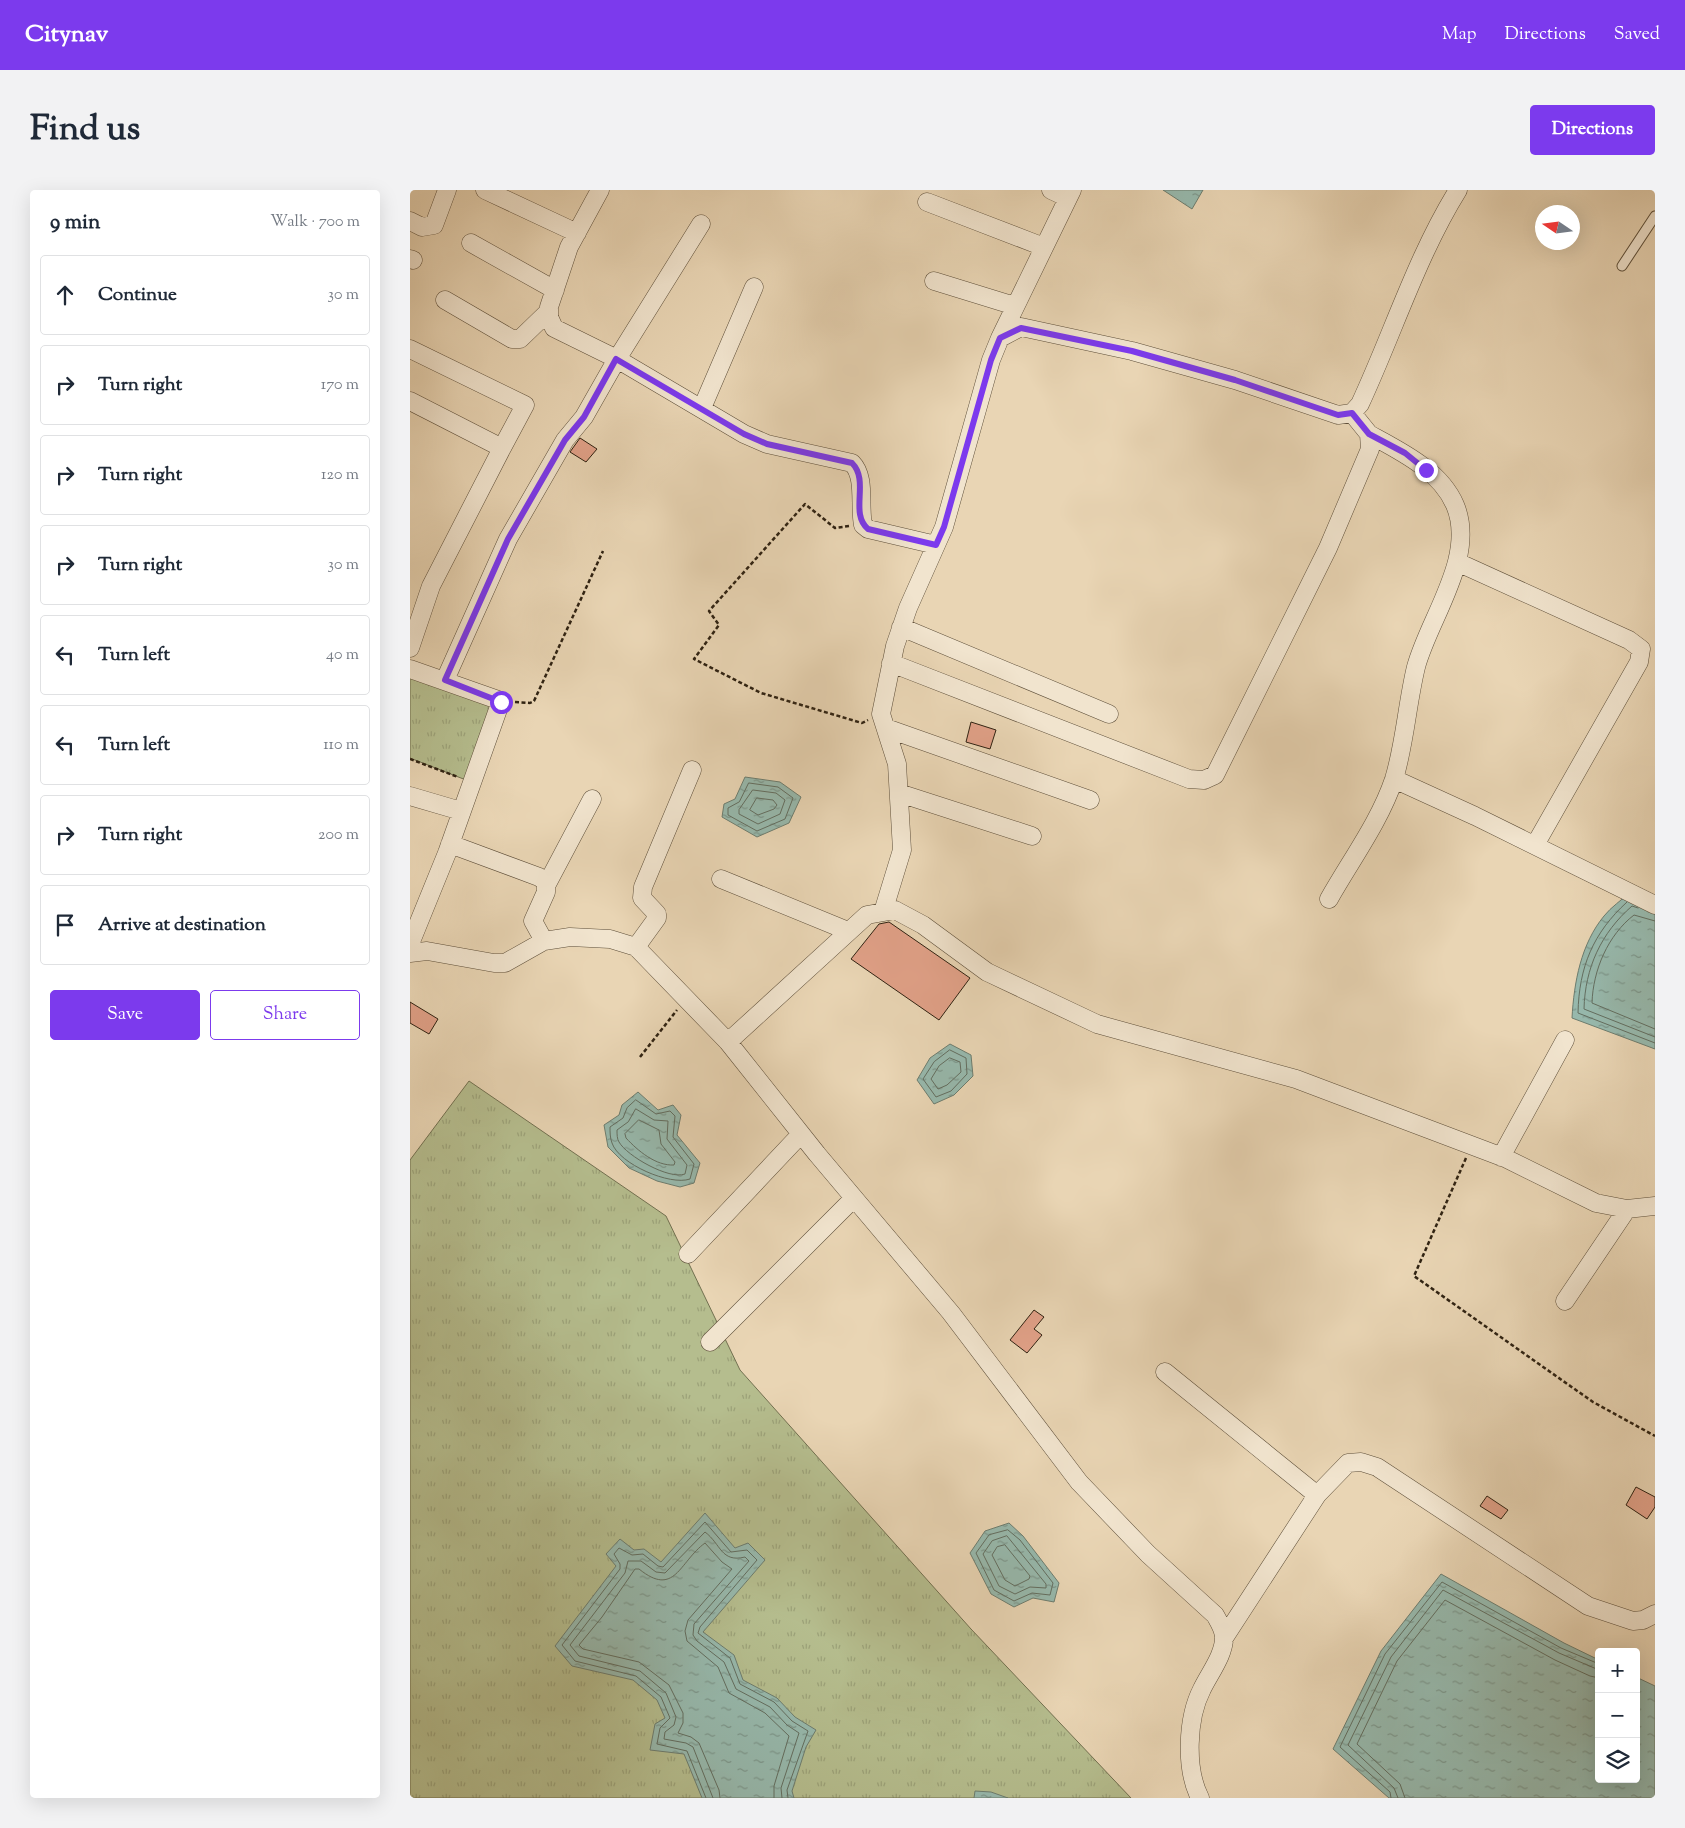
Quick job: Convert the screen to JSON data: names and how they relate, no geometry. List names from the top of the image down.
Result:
{
  "north": "left",
  "page": {
    "header": "Citynav",
    "nav": ["Map", "Directions", "Saved"],
    "title": "Find us",
    "buttons": [
      "Directions",
      ["Save", "Share"]
    ],
    "heading": ["9 min", "Walk · 700 m"],
    "list": [
      ["Continue", "30 m"],
      ["Turn right", "170 m"],
      ["Turn right", "120 m"],
      ["Turn right", "30 m"],
      ["Turn left", "40 m"],
      ["Turn left", "110 m"],
      ["Turn right", "200 m"],
      "Arrive at destination"
    ],
    "map_buttons": ["+", "−"]
  }
}
